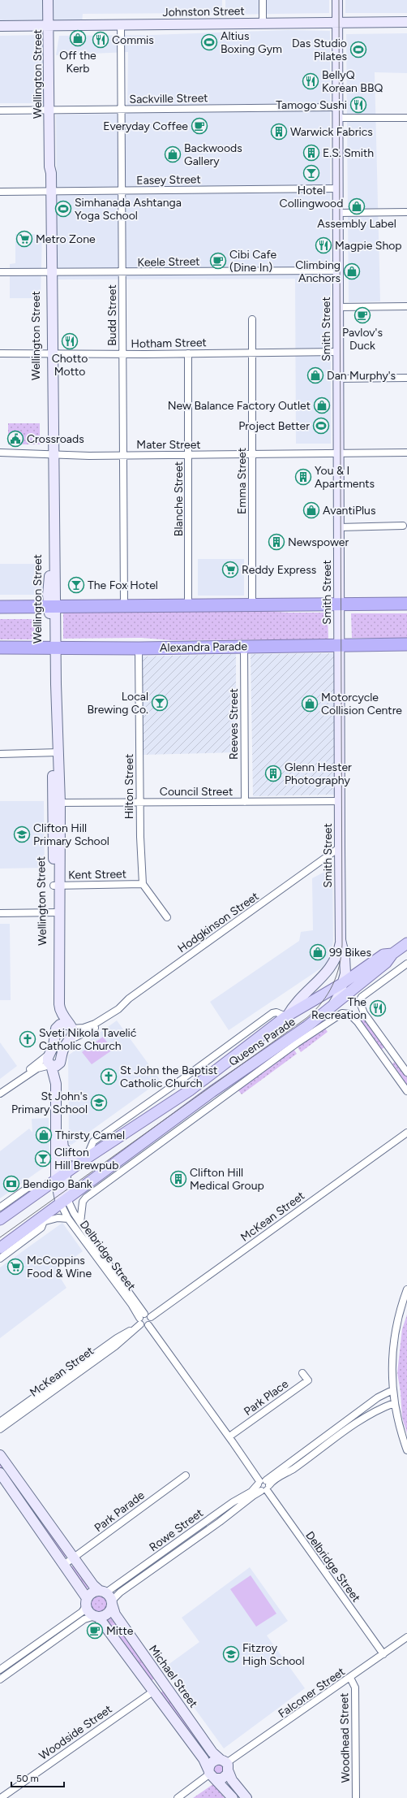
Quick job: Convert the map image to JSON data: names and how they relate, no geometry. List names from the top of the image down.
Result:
{
  "streets": {
    "highway": ["Alexandra Parade"],
    "main road": ["Queens Parade"],
    "street": [
      "Johnston Street",
      "Wellington Street",
      "Sackville Street",
      "Easey Street",
      "Keele Street",
      "Budd Street",
      "Smith Street",
      "Hotham Street",
      "Mater Street",
      "Emma Street",
      "Blanche Street",
      "Reeves Street",
      "Hilton Street",
      "Council Street",
      "Kent Street",
      "Hodgkinson Street",
      "McKean Street",
      "Delbridge Street",
      "Park Place",
      "Park Parade",
      "Rowe Street",
      "Michael Street",
      "Falconer Street",
      "Woodside Street",
      "Woodhead Street"
    ]
  },
  "crossings": [
    ["Johnston Street", "Wellington Street"],
    ["Johnston Street", "Budd Street"],
    ["Johnston Street", "Smith Street"],
    ["Wellington Street", "Sackville Street"],
    ["Wellington Street", "Easey Street"],
    ["Wellington Street", "Keele Street"],
    ["Wellington Street", "Hotham Street"],
    ["Wellington Street", "Mater Street"],
    ["Wellington Street", "Alexandra Parade"],
    ["Wellington Street", "Council Street"],
    ["Wellington Street", "Kent Street"],
    ["Wellington Street", "Hodgkinson Street"],
    ["Sackville Street", "Budd Street"],
    ["Sackville Street", "Smith Street"],
    ["Easey Street", "Budd Street"],
    ["Easey Street", "Smith Street"],
    ["Keele Street", "Budd Street"],
    ["Keele Street", "Smith Street"],
    ["Budd Street", "Hotham Street"],
    ["Budd Street", "Mater Street"],
    ["Smith Street", "Hotham Street"],
    ["Smith Street", "Mater Street"],
    ["Smith Street", "Alexandra Parade"],
    ["Smith Street", "Council Street"],
    ["Smith Street", "Hodgkinson Street"],
    ["Smith Street", "Queens Parade"],
    ["Hotham Street", "Emma Street"],
    ["Hotham Street", "Blanche Street"],
    ["Mater Street", "Emma Street"],
    ["Mater Street", "Blanche Street"],
    ["Alexandra Parade", "Reeves Street"],
    ["Alexandra Parade", "Hilton Street"],
    ["Reeves Street", "Council Street"],
    ["Hilton Street", "Council Street"],
    ["Hilton Street", "Kent Street"],
    ["Queens Parade", "Delbridge Street"],
    ["McKean Street", "Delbridge Street"],
    ["Delbridge Street", "Park Place"],
    ["Delbridge Street", "Rowe Street"],
    ["Delbridge Street", "Falconer Street"],
    ["Park Parade", "Michael Street"],
    ["Rowe Street", "Michael Street"],
    ["Michael Street", "Falconer Street"],
    ["Michael Street", "Woodside Street"],
    ["Falconer Street", "Woodhead Street"]
  ],
  "places": {
    "shop": [
      "Off the Kerb",
      "Backwoods Gallery",
      "Assembly Label",
      "Climbing Anchors",
      "Dan Murphy's",
      "New Balance Factory Outlet",
      "AvantiPlus",
      "Motorcycle Collision Centre",
      "99 Bikes",
      "Thirsty Camel"
    ],
    "restaurant": [
      "Commis",
      "BellyQ Korean BBQ",
      "Tamogo Sushi",
      "Magpie Shop",
      "Chotto Motto",
      "The Recreation"
    ],
    "sports": [
      "Altius Boxing Gym",
      "Das Studio Pilates",
      "Simhanada Ashtanga Yoga School",
      "Project Better"
    ],
    "cafe": [
      "Everyday Coffee",
      "Cibi Cafe (Dine In)",
      "Pavlov's Duck",
      "Mitte"
    ],
    "building": [
      "Warwick Fabrics",
      "E.S. Smith",
      "You & I Apartments",
      "Newspower",
      "Glenn Hester Photography",
      "Clifton Hill Medical Group"
    ],
    "bar": [
      "Hotel Collingwood",
      "The Fox Hotel",
      "Local Brewing Co.",
      "Clifton Hill Brewpub"
    ],
    "supermarket": ["Metro Zone", "Reddy Express", "McCoppins Food & Wine"],
    "public building": ["Crossroads"],
    "school or university": ["Clifton Hill Primary School", "St John's Primary School", "Fitzroy High School"],
    "church": ["Sveti Nikola Tavelić Catholic Church", "St John the Baptist Catholic Church"],
    "bank": ["Bendigo Bank"]
  },
  "scale_bar": "50 m"
}
